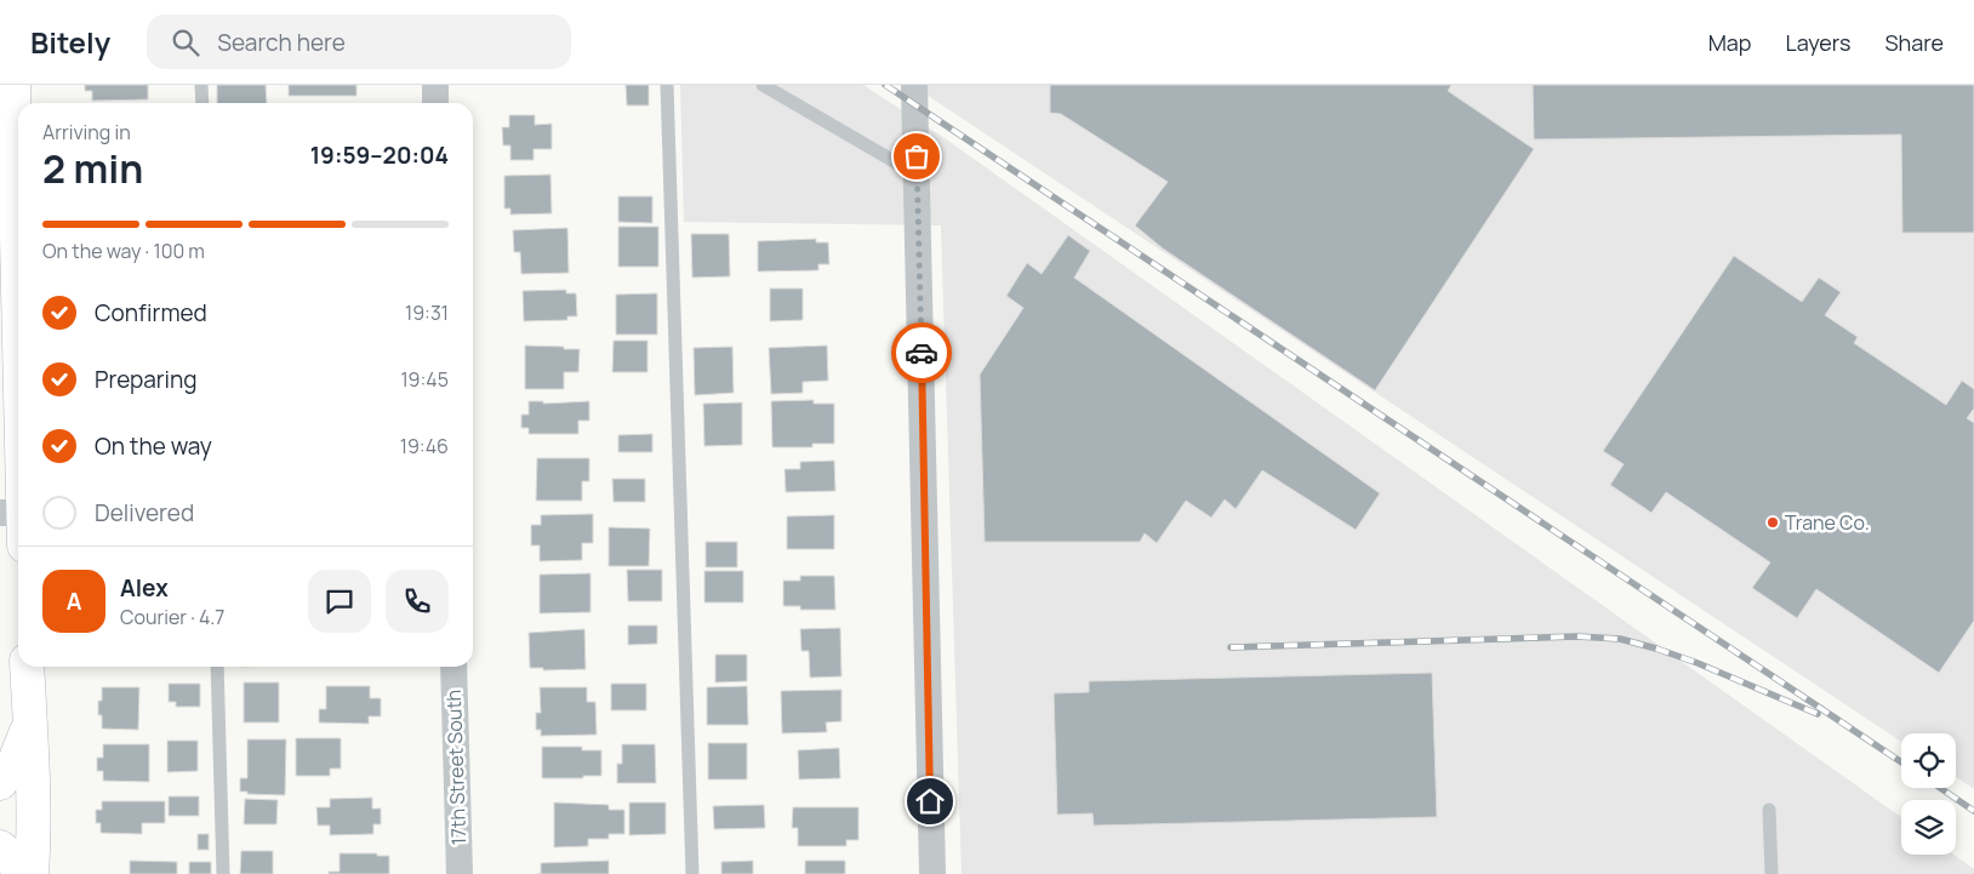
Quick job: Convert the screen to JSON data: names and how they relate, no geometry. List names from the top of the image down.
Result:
{
  "streets": {
    "street": ["17th Street South"]
  },
  "places": ["Trane Co."],
  "page": {
    "header": "Bitely",
    "search": "Search here",
    "nav": ["Map", "Layers", "Share"],
    "heading": ["2 min", "Arriving in", "19:59–20:04"],
    "panel": ["Alex", "Courier · 4.7"],
    "bar": "On the way · 100 m",
    "list": [
      ["Confirmed", "19:31"],
      ["Preparing", "19:45"],
      ["On the way", "19:46"],
      "Delivered"
    ],
    "round": "A"
  }
}
